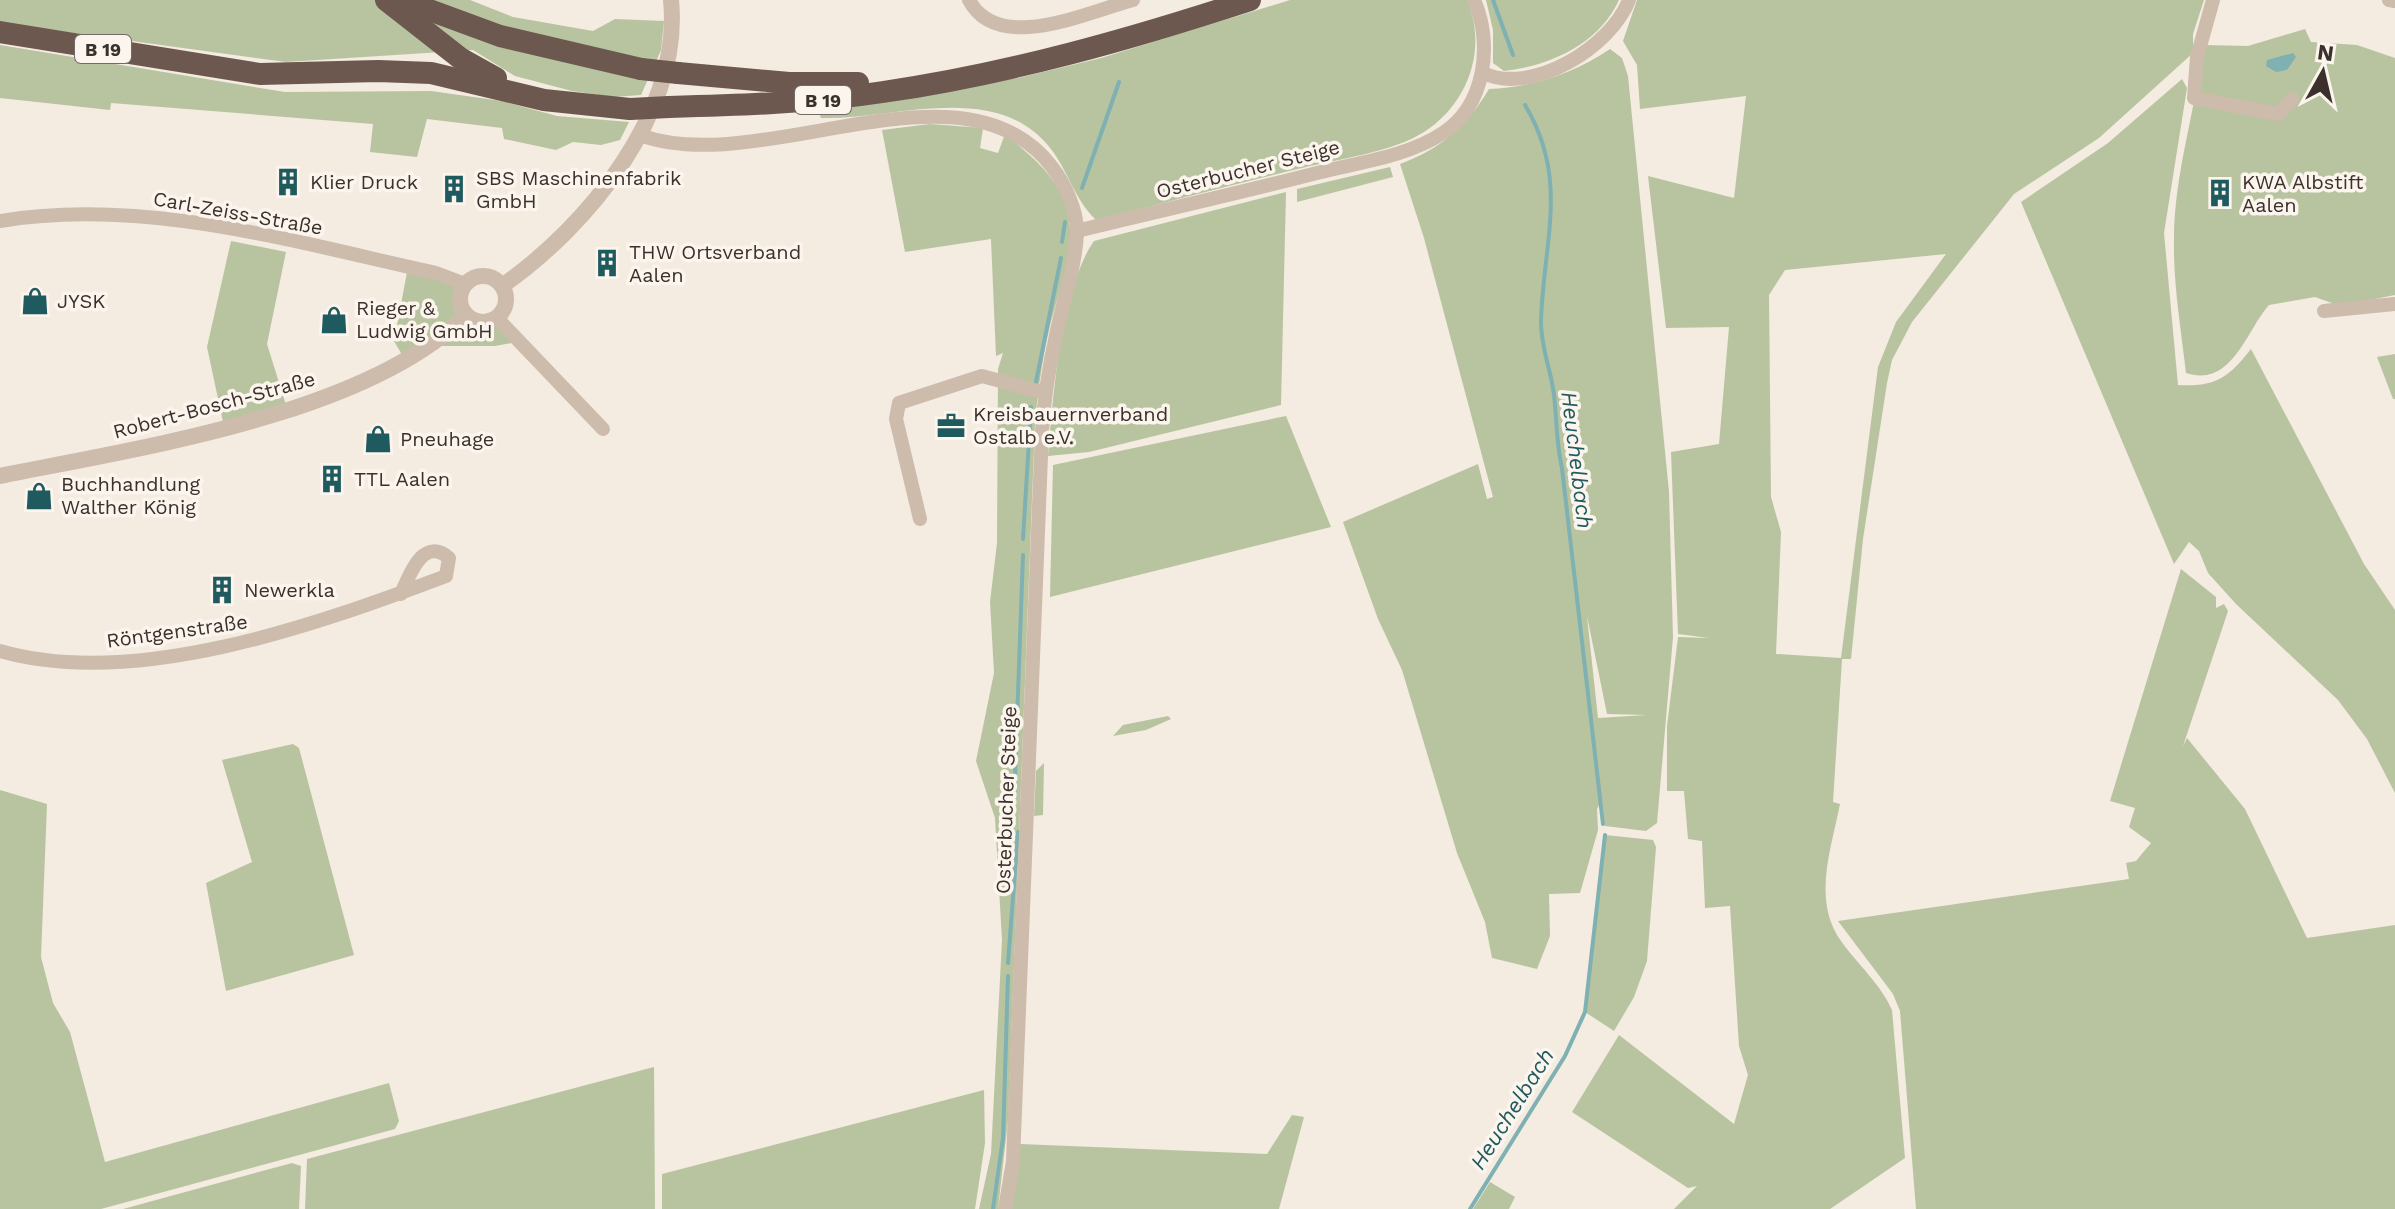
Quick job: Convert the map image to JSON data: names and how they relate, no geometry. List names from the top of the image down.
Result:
{
  "streets": {
    "highway": ["B 19"],
    "street": [
      "Osterbucher Steige",
      "Carl-Zeiss-Straße",
      "Robert-Bosch-Straße",
      "Röntgenstraße"
    ]
  },
  "crossings": [
    ["Carl-Zeiss-Straße", "Robert-Bosch-Straße"]
  ],
  "water": ["Heuchelbach"],
  "places": {
    "building": [
      "Klier Druck",
      "SBS Maschinenfabrik GmbH",
      "KWA Albstift Aalen",
      "THW Ortsverband Aalen",
      "TTL Aalen",
      "Newerkla"
    ],
    "shop": [
      "JYSK",
      "Rieger & Ludwig GmbH",
      "Pneuhage",
      "Buchhandlung Walther König"
    ],
    "office": ["Kreisbauernverband Ostalb e.V."]
  },
  "north": "top"
}
